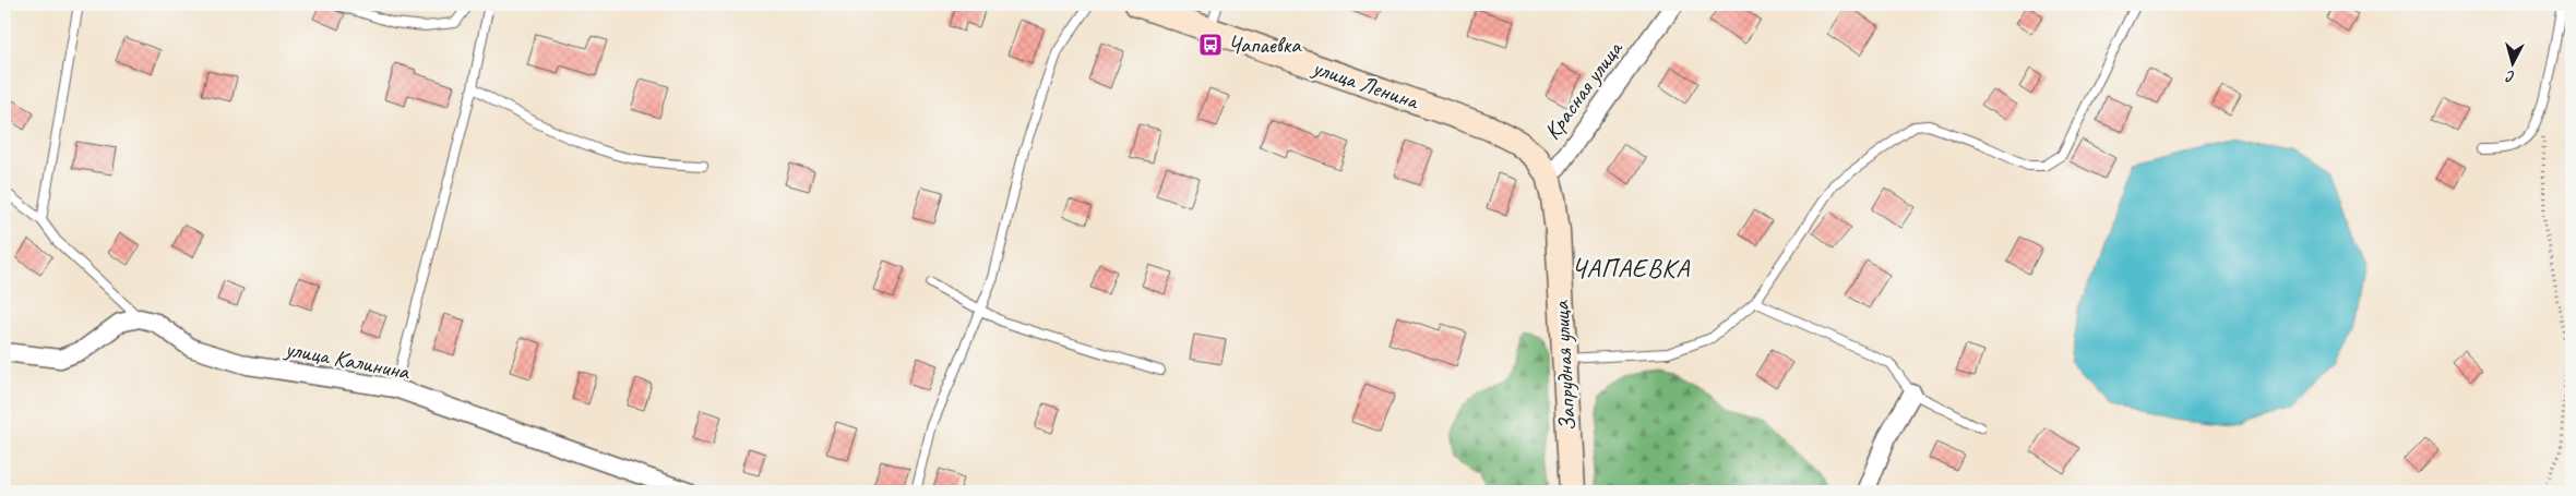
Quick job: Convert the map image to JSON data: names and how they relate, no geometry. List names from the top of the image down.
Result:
{
  "streets": {
    "street": [
      "улица Ленина",
      "Красная улица",
      "улица Калинина",
      "Запрудная улица"
    ]
  },
  "crossings": [
    ["улица Ленина", "Красная улица"],
    ["улица Ленина", "Запрудная улица"],
    ["Красная улица", "Запрудная улица"]
  ],
  "districts": ["ЧАПАЕВКА"],
  "places": {
    "bus stop": ["Чапаевка"]
  },
  "north": "bottom"
}
